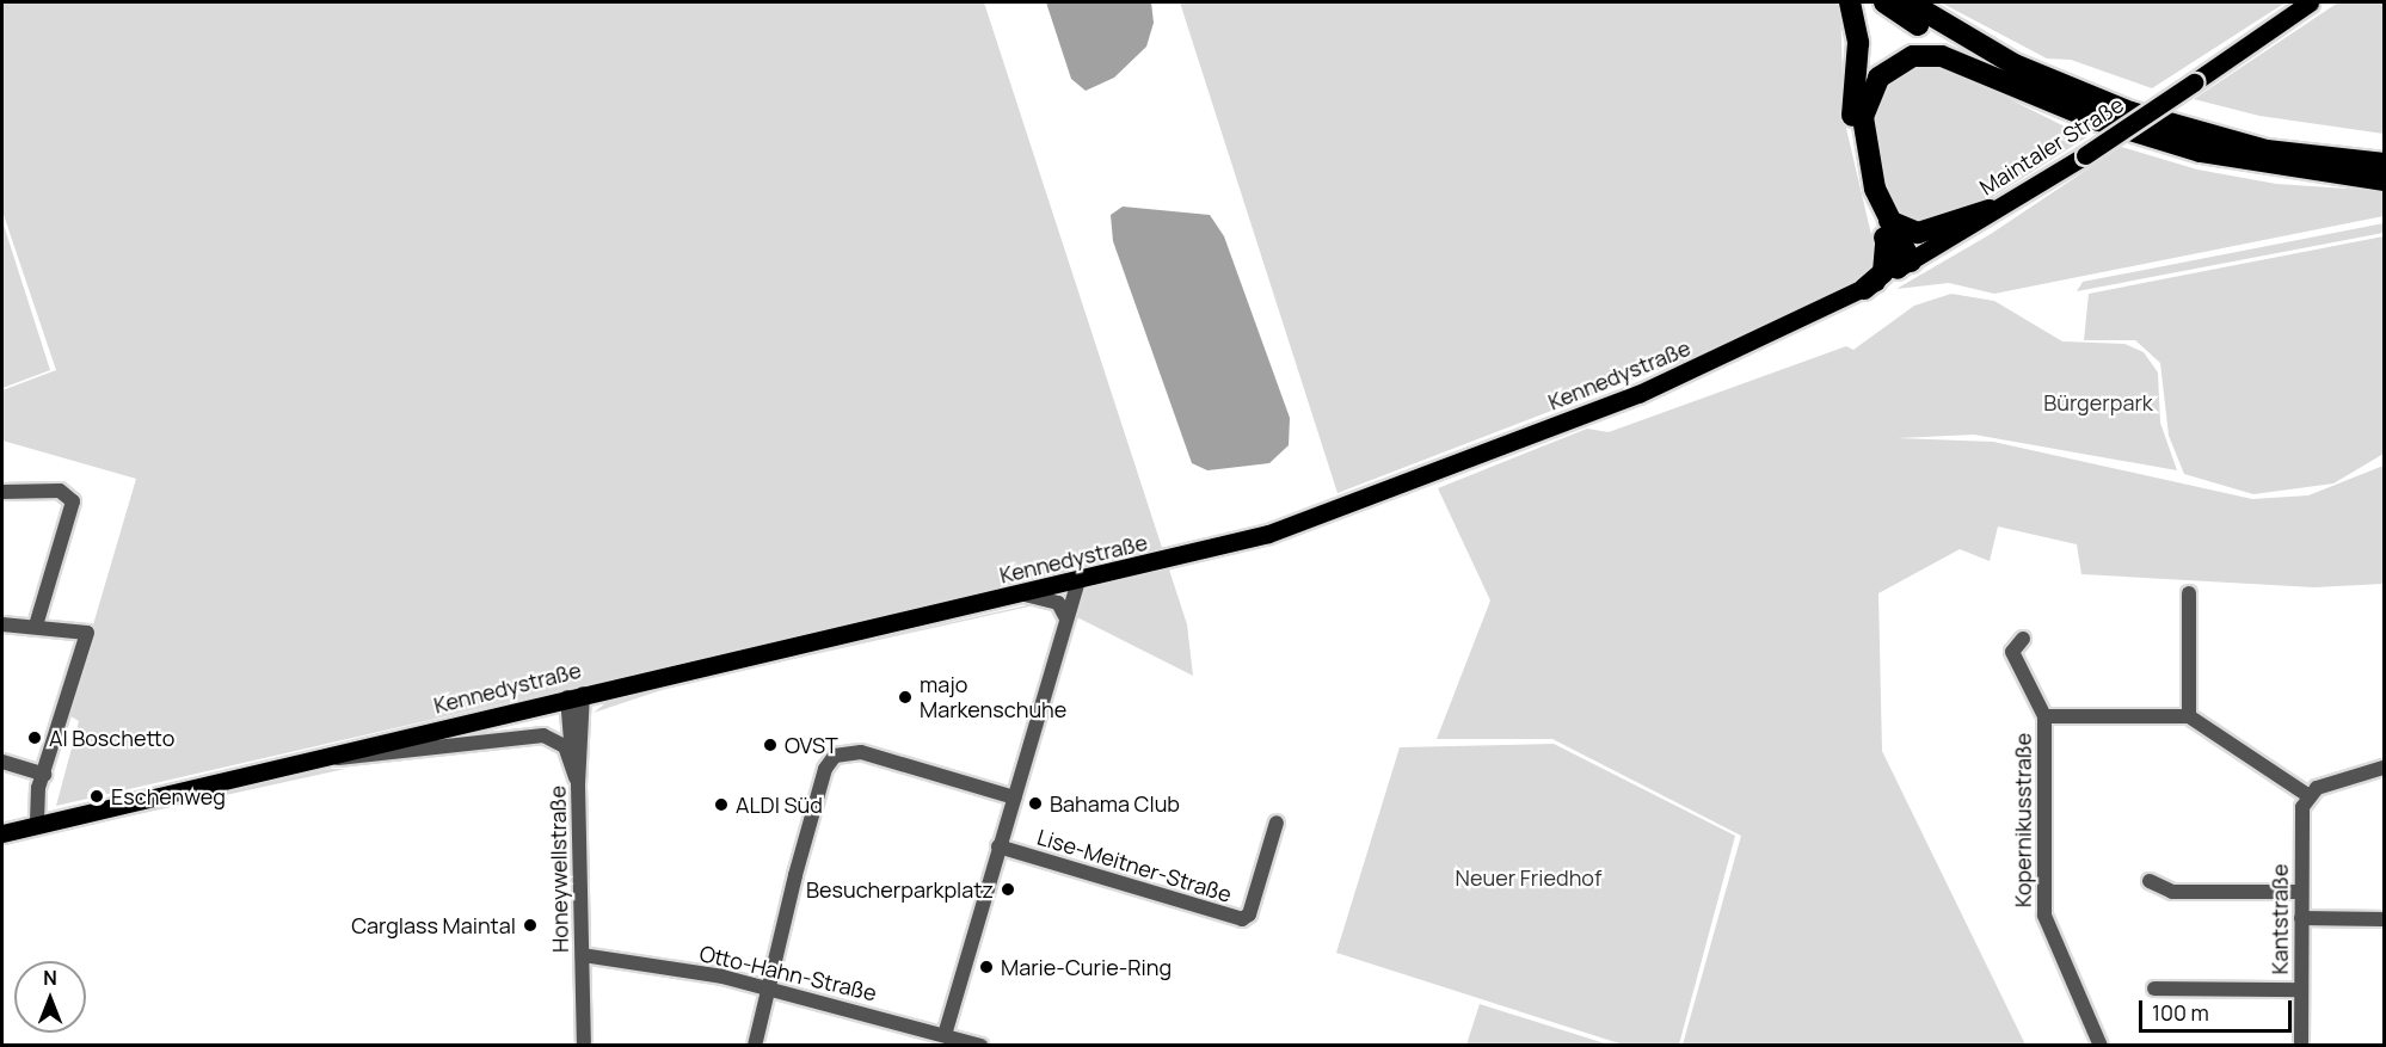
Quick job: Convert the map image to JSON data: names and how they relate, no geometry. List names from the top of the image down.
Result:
{
  "streets": {
    "main road": ["Maintaler Straße", "Kennedystraße"],
    "street": [
      "Kopernikusstraße",
      "Lise-Meitner-Straße",
      "Honeywellstraße",
      "Kantstraße",
      "Otto-Hahn-Straße"
    ]
  },
  "crossings": [
    ["Maintaler Straße", "Kennedystraße"],
    ["Kennedystraße", "Honeywellstraße"],
    ["Honeywellstraße", "Otto-Hahn-Straße"]
  ],
  "parks": ["Bürgerpark", "Neuer Friedhof"],
  "places": [
    "majo Markenschuhe",
    "Al Boschetto",
    "OVST",
    "Eschenweg",
    "Bahama Club",
    "ALDI Süd",
    "Besucherparkplatz",
    "Carglass Maintal",
    "Marie-Curie-Ring"
  ],
  "scale_bar": "100 m",
  "north": "top"
}
